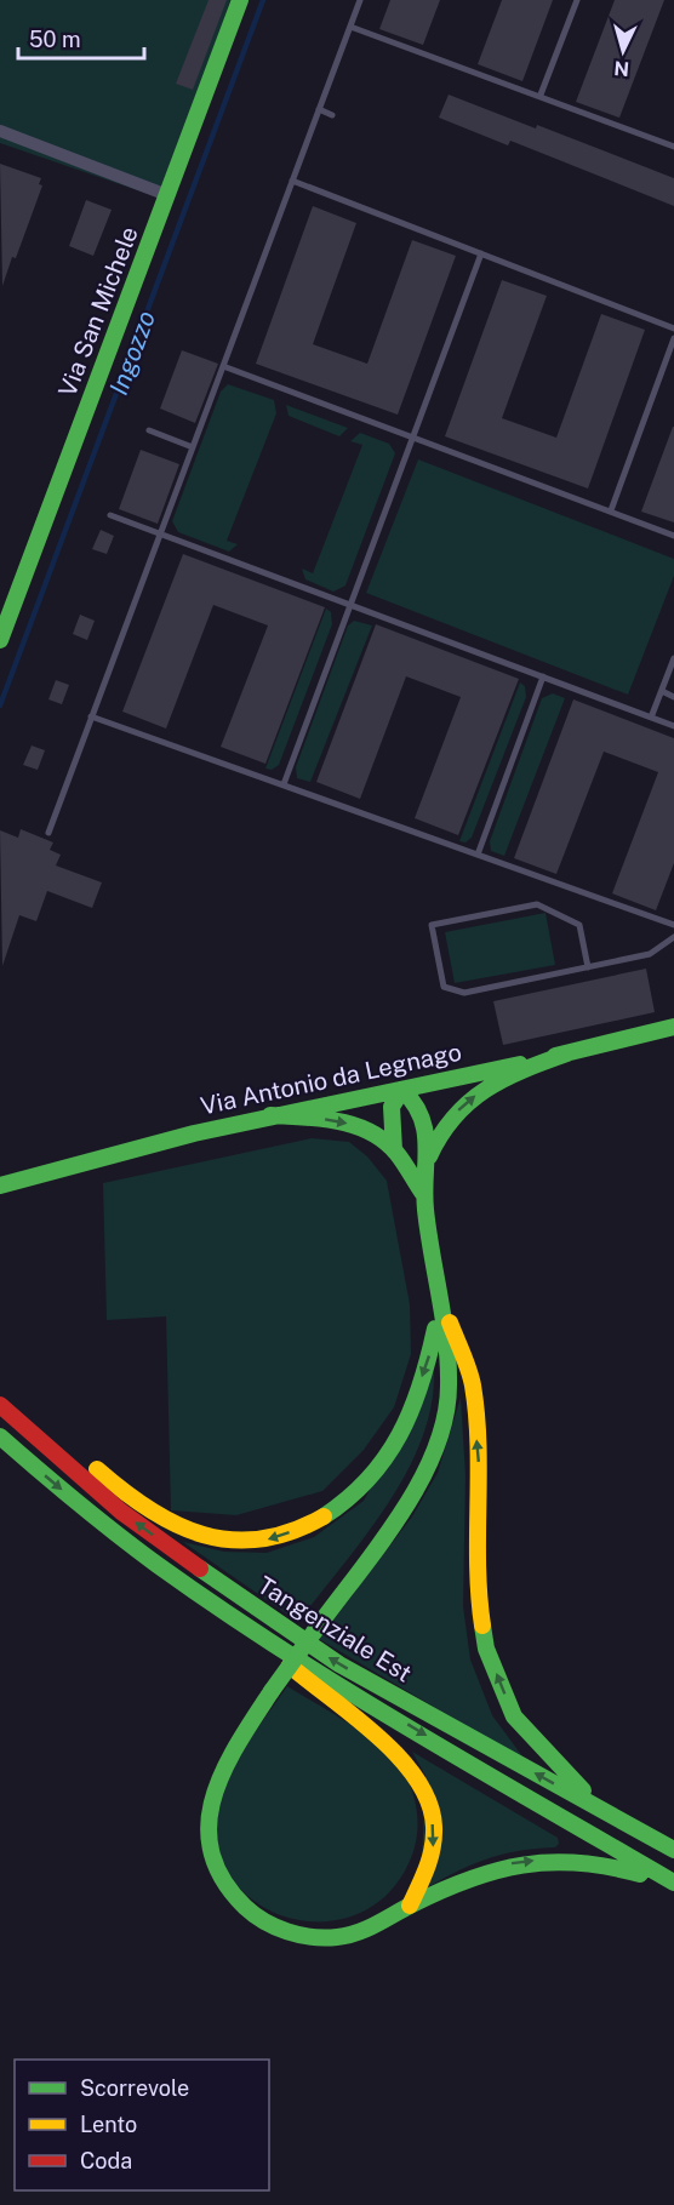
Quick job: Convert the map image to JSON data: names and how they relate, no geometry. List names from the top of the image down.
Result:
{
  "streets": {
    "main road": ["Via San Michele", "Via Antonio da Legnago", "Tangenziale Est"]
  },
  "water": ["Ingozzo"],
  "legend": ["Scorrevole", "Lento", "Coda"],
  "scale_bar": "50 m",
  "north": "bottom"
}
